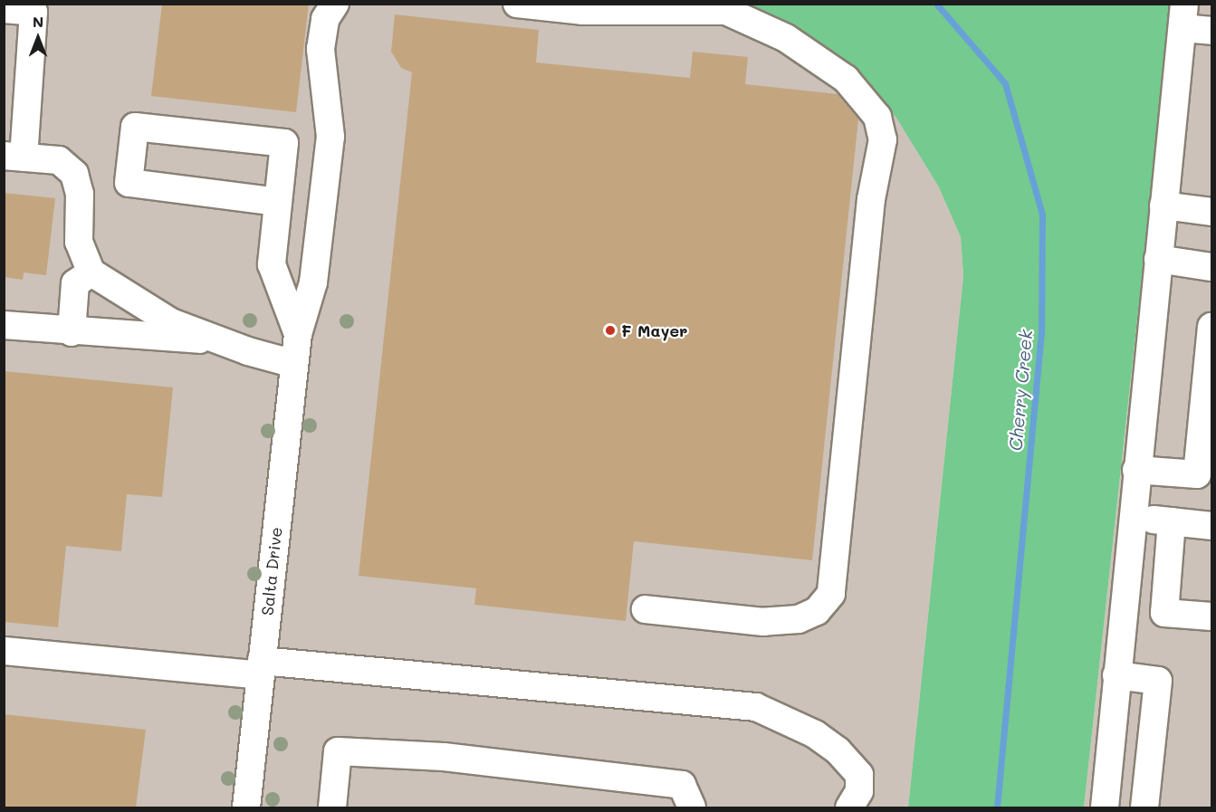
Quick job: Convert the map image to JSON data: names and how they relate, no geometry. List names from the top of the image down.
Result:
{
  "streets": {
    "street": ["Salta Drive"]
  },
  "water": ["Cherry Creek"],
  "places": ["F Mayer"],
  "north": "top"
}
